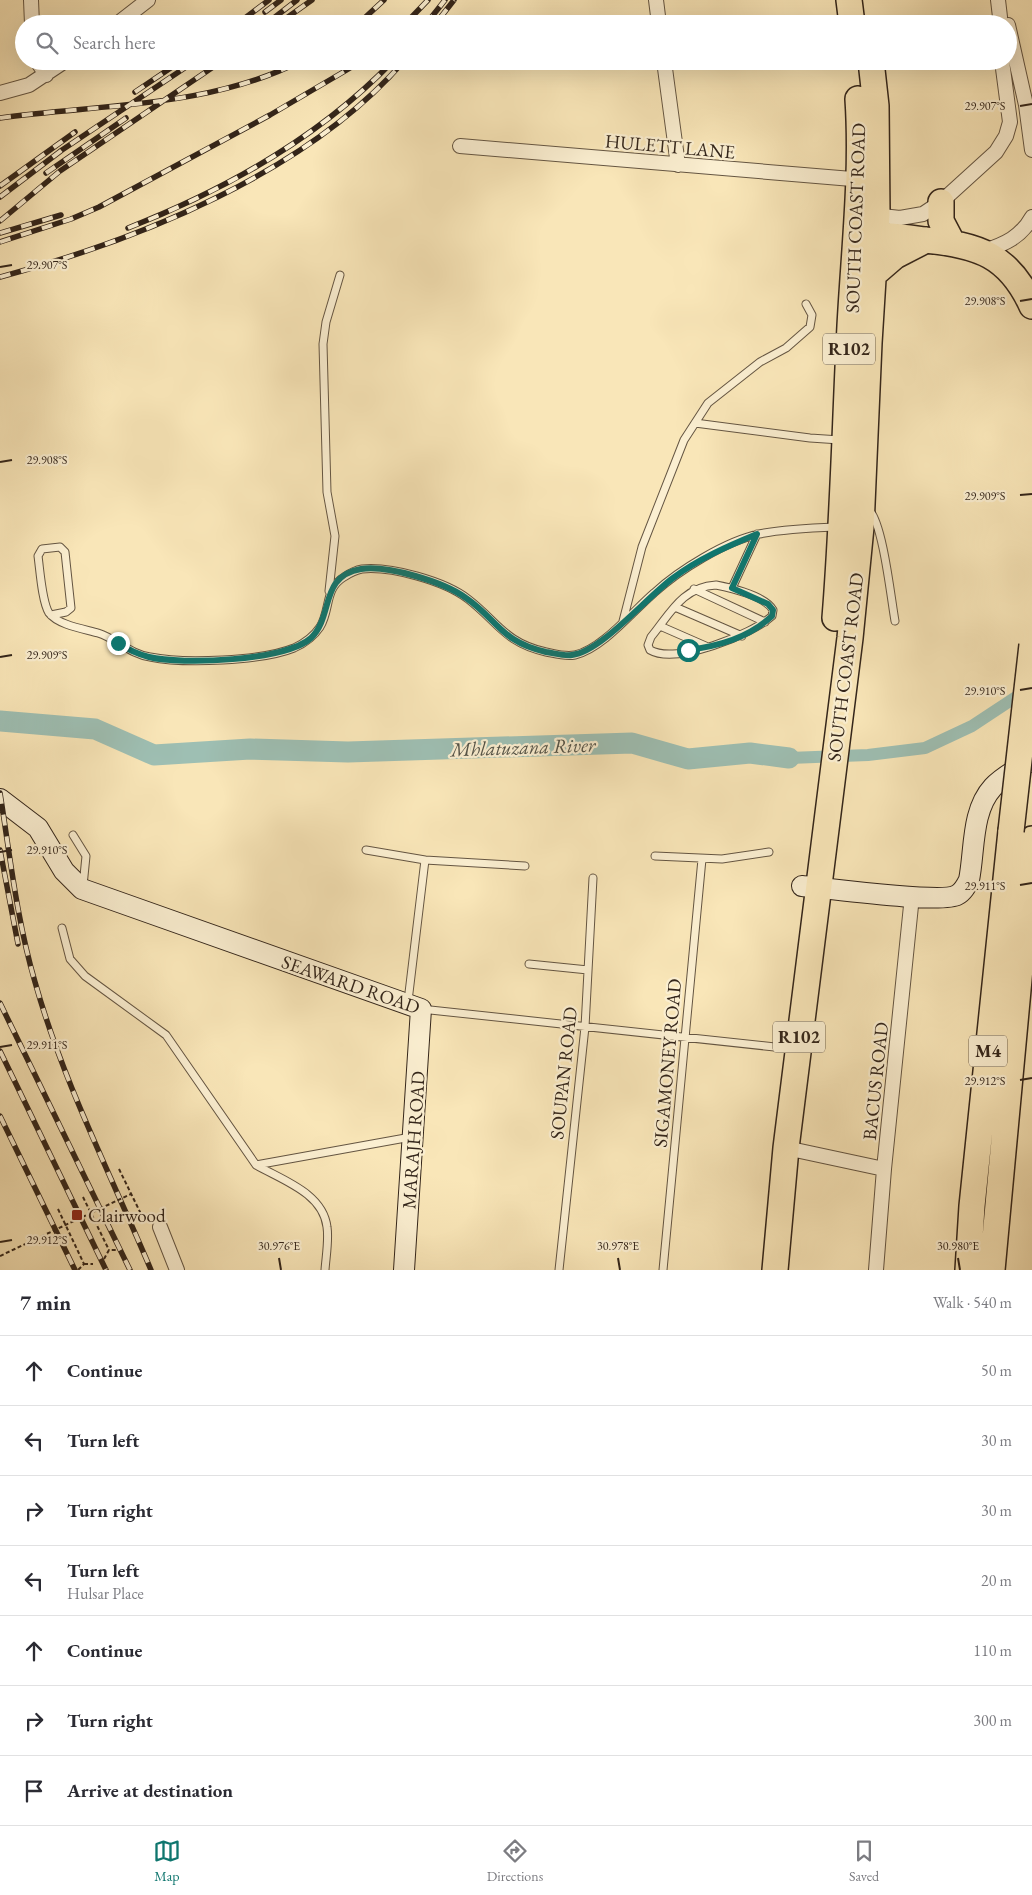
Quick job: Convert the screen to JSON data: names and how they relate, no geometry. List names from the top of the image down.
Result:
{
  "streets": {
    "highway": ["SOUTH COAST ROAD", "R102", "M4"],
    "street": [
      "HULETT LANE",
      "SEAWARD ROAD",
      "BACUS ROAD",
      "MARAJH ROAD"
    ],
    "lane": ["SIGAMONEY ROAD", "SOUPAN ROAD"]
  },
  "crossings": [
    ["HULETT LANE", "SOUTH COAST ROAD"],
    ["SOUTH COAST ROAD", "SEAWARD ROAD"],
    ["SEAWARD ROAD", "SIGAMONEY ROAD"],
    ["SEAWARD ROAD", "SOUPAN ROAD"],
    ["SEAWARD ROAD", "MARAJH ROAD"]
  ],
  "water": ["Mhlatuzana River"],
  "places": {
    "transit": ["Clairwood"]
  },
  "page": {
    "search": "Search here",
    "heading": ["7 min", "Walk · 540 m"],
    "list": [
      ["Continue", "50 m"],
      ["Turn left", "30 m"],
      ["Turn right", "30 m"],
      ["Turn left", "Hulsar Place", "20 m"],
      ["Continue", "110 m"],
      ["Turn right", "300 m"],
      "Arrive at destination"
    ],
    "nav": ["Map", "Directions", "Saved"]
  },
  "coordinates": [
    "29.907°S",
    "29.908°S",
    "29.909°S",
    "29.910°S",
    "29.911°S",
    "29.912°S",
    "30.976°E",
    "30.978°E",
    "30.980°E"
  ]
}
